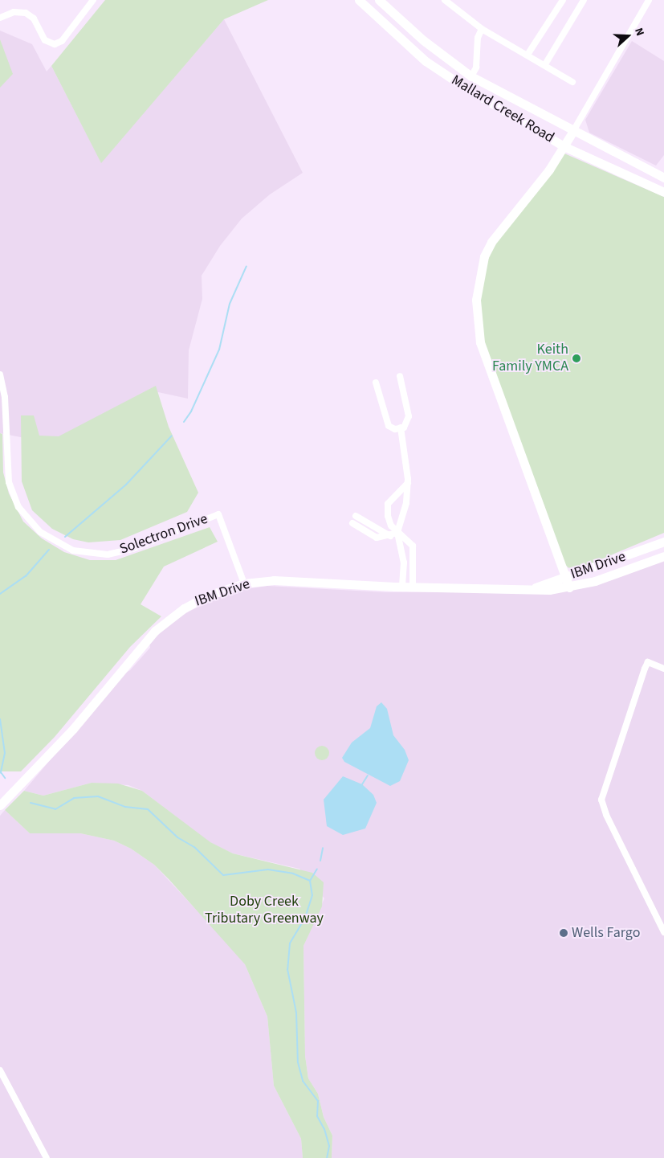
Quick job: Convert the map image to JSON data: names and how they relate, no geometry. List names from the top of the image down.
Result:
{
  "streets": {
    "street": ["Mallard Creek Road", "Solectron Drive", "IBM Drive"]
  },
  "crossings": [
    ["Solectron Drive", "IBM Drive"]
  ],
  "parks": ["Doby Creek Tributary Greenway"],
  "places": ["Keith Family YMCA", "Wells Fargo"],
  "north": "right"
}
